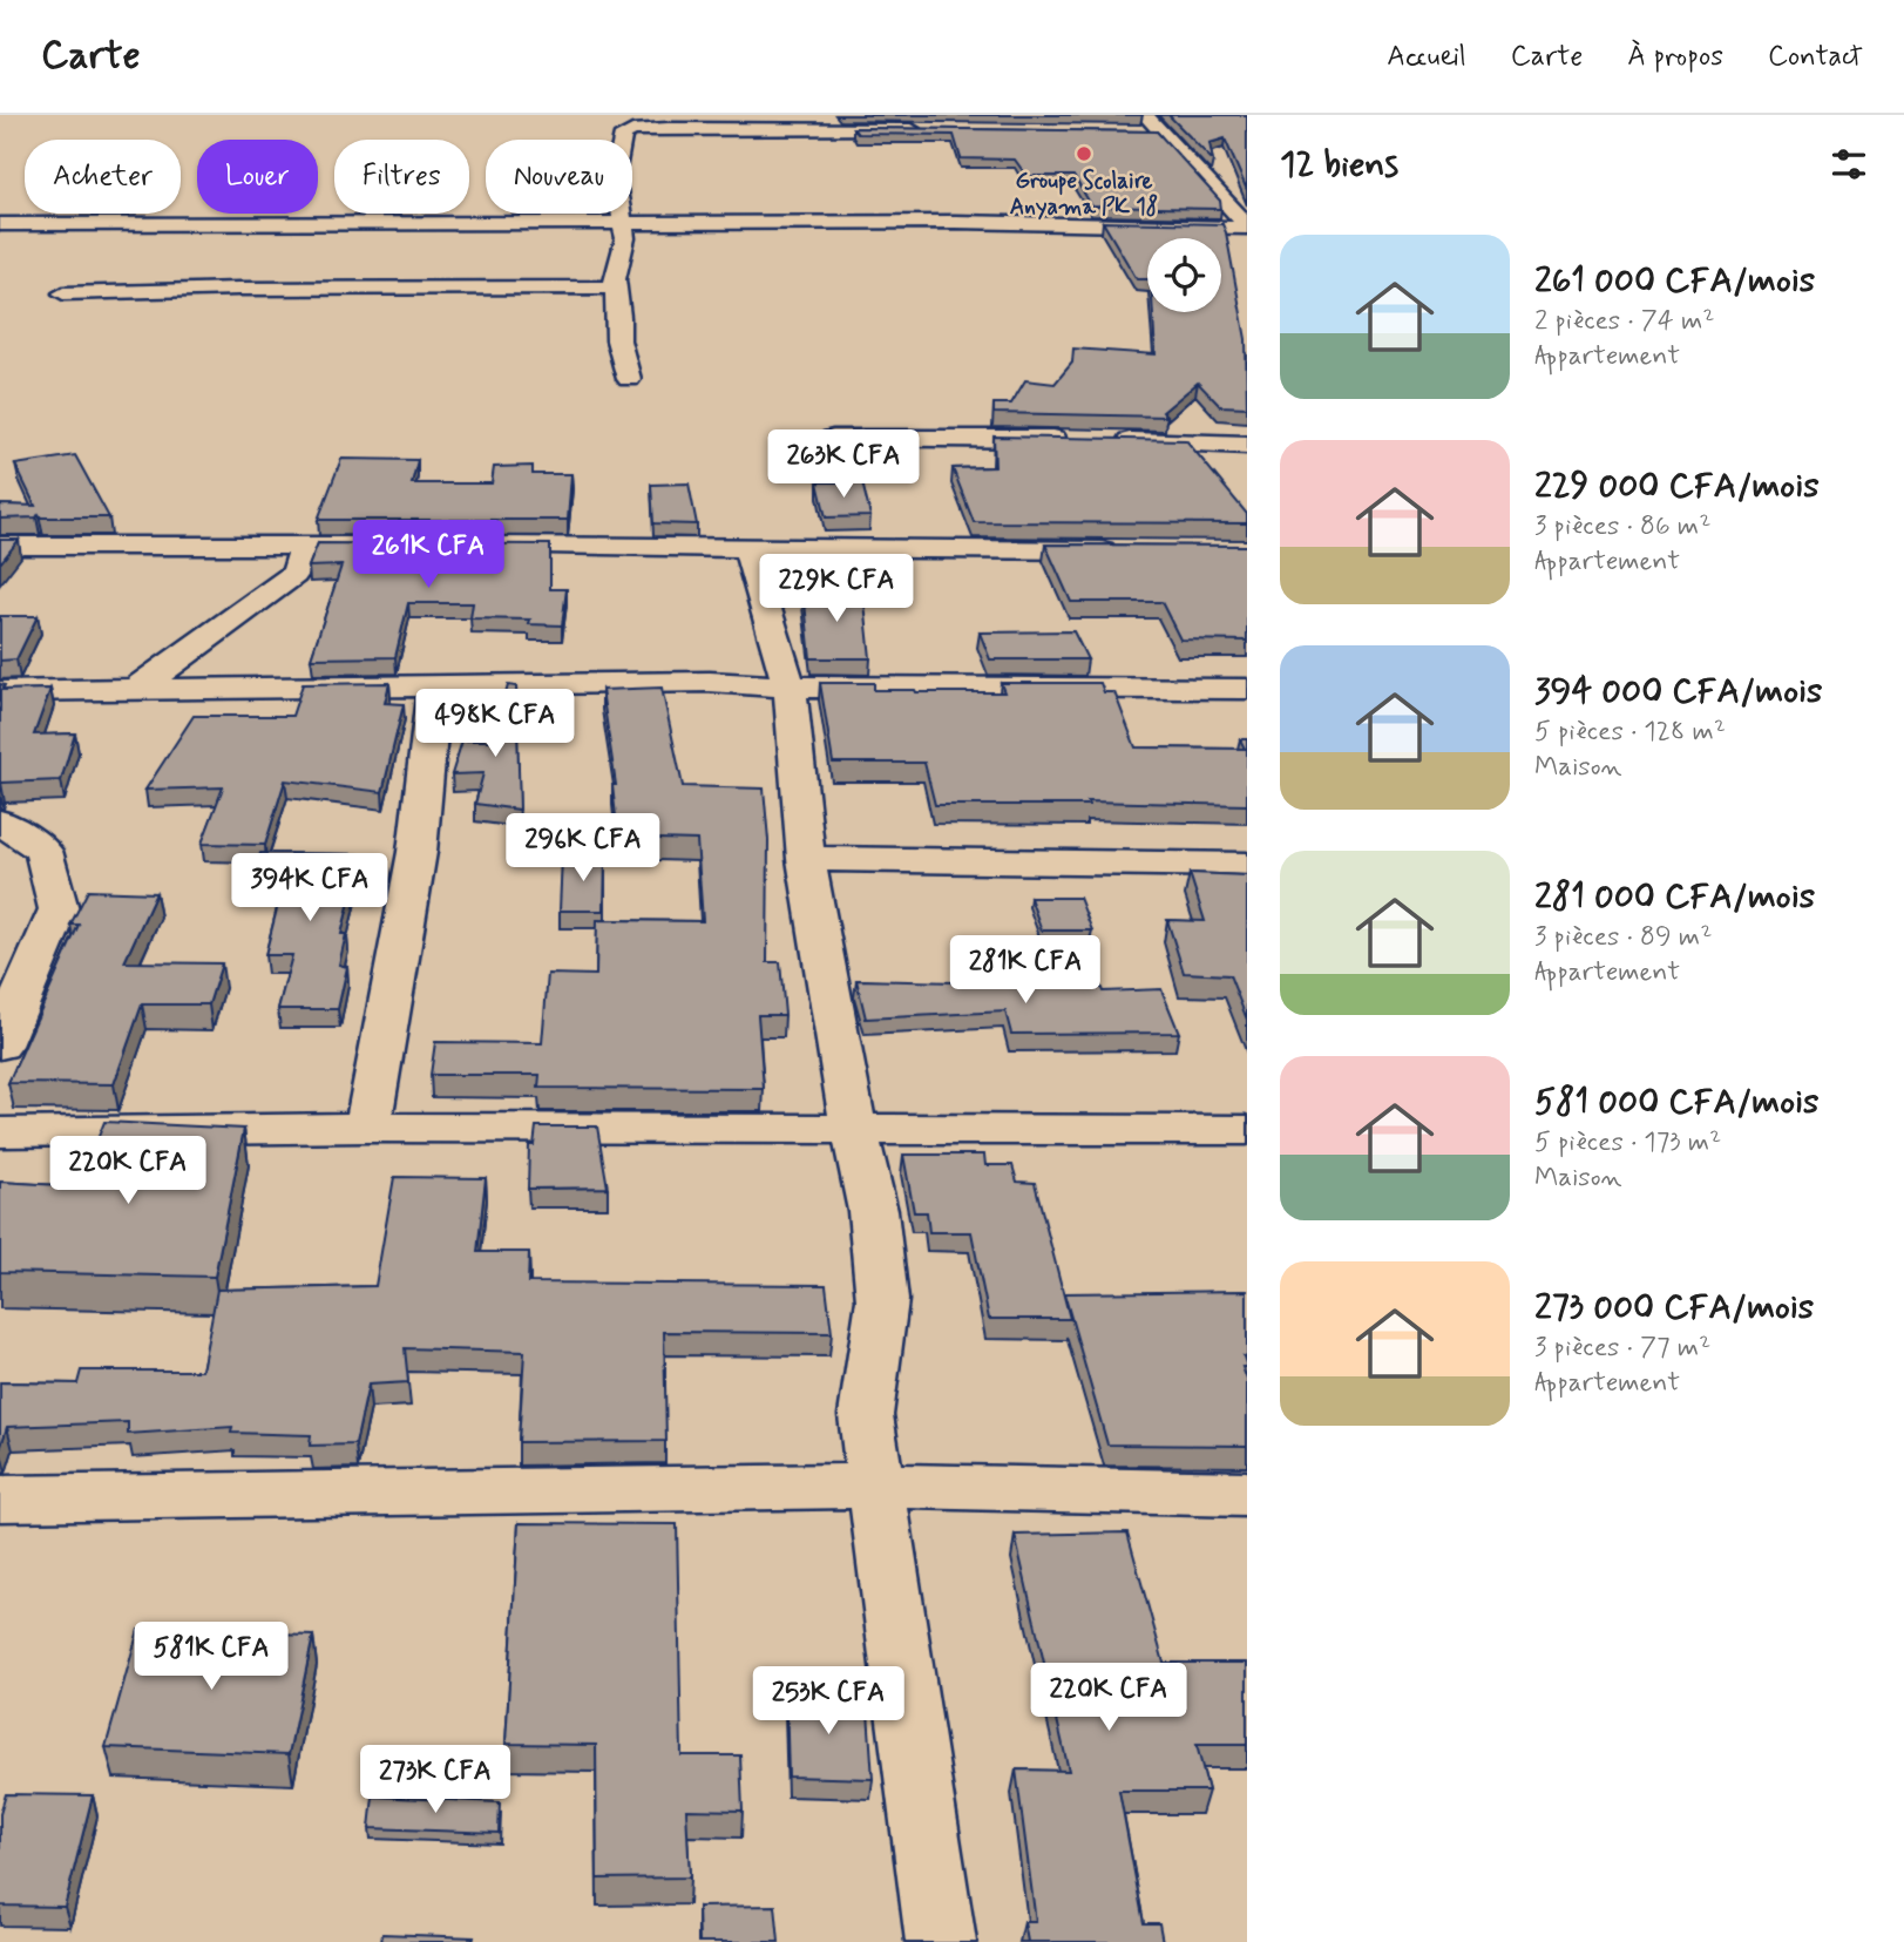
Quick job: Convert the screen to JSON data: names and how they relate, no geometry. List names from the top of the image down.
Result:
{
  "places": ["Groupe Scolaire Anyama PK 18"],
  "page": {
    "header": "Carte",
    "nav": [
      "Accueil",
      "Carte",
      "À propos",
      "Contact"
    ],
    "heading": "12 biens",
    "chip": [
      "Acheter",
      "Louer",
      "Filtres",
      "Nouveau"
    ],
    "list": [
      {
        "name": "261 000 CFA/mois",
        "note": "2 pièces · 74 m² · Appartement"
      },
      {
        "name": "229 000 CFA/mois",
        "note": "3 pièces · 86 m² · Appartement"
      },
      {
        "name": "394 000 CFA/mois",
        "note": "5 pièces · 128 m² · Maison"
      },
      {
        "name": "281 000 CFA/mois",
        "note": "3 pièces · 89 m² · Appartement"
      },
      {
        "name": "581 000 CFA/mois",
        "note": "5 pièces · 173 m² · Maison"
      },
      {
        "name": "273 000 CFA/mois",
        "note": "3 pièces · 77 m² · Appartement"
      }
    ],
    "price": [
      "263K CFA",
      "261K CFA",
      "229K CFA",
      "498K CFA",
      "296K CFA",
      "394K CFA",
      "281K CFA",
      "220K CFA",
      "581K CFA",
      "220K CFA",
      "253K CFA",
      "273K CFA"
    ]
  }
}
